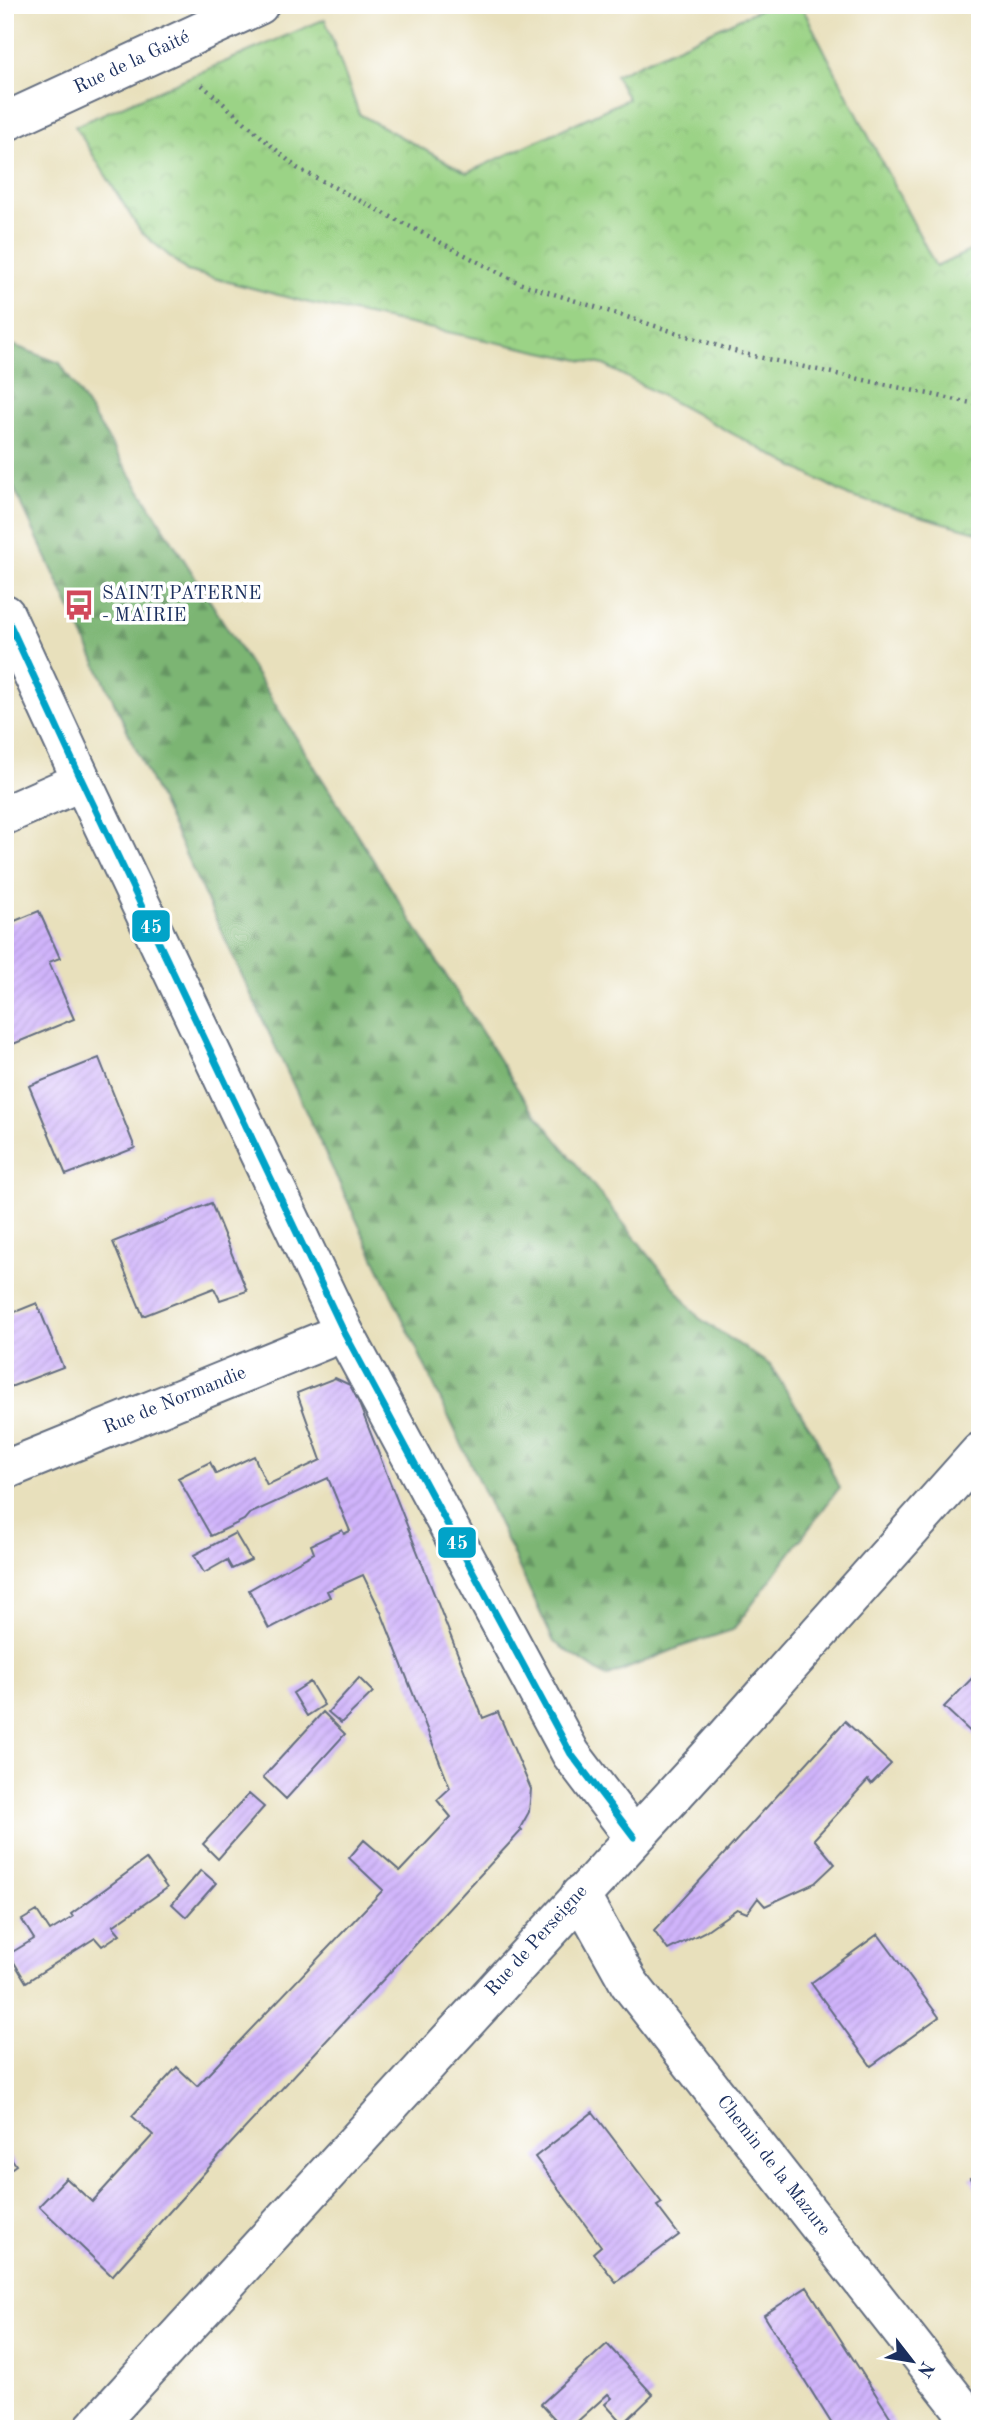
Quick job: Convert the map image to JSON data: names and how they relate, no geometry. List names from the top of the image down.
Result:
{
  "streets": {
    "street": [
      "Rue de la Gaité",
      "Rue de Normandie",
      "Rue de Perseigne",
      "Chemin de la Mazure"
    ]
  },
  "crossings": [
    ["Rue de Perseigne", "Chemin de la Mazure"]
  ],
  "places": {
    "bus stop": ["SAINT PATERNE - MAIRIE"]
  },
  "lines": ["transit line 45"],
  "north": "bottom right"
}
